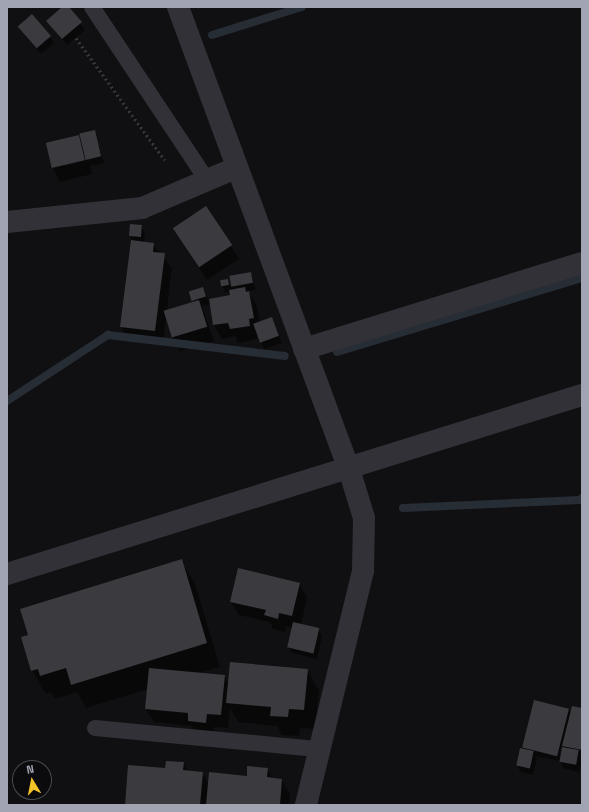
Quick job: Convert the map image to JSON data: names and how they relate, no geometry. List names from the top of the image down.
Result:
{
  "north": "top"
}
